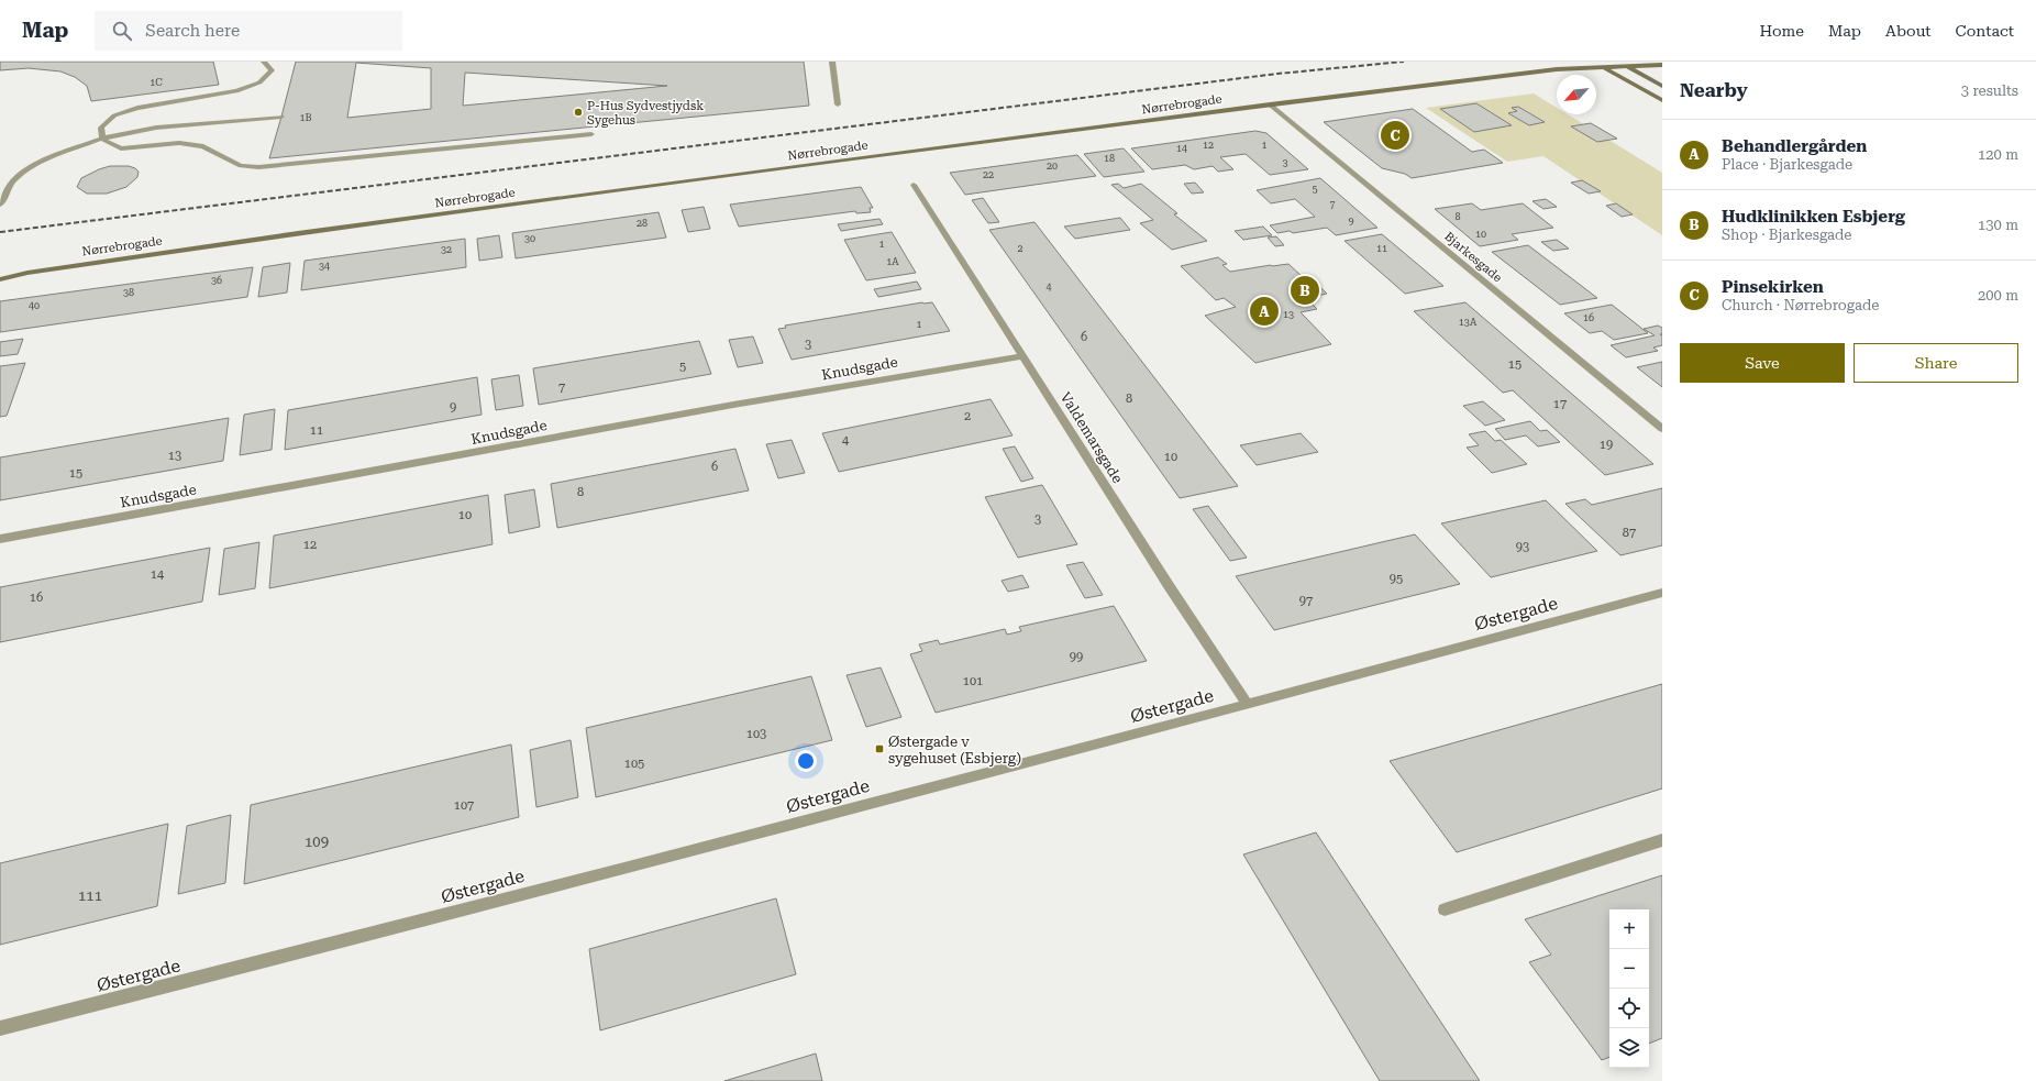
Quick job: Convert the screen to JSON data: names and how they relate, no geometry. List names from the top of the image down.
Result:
{
  "streets": {
    "street": [
      "Nørrebrogade",
      "Bjarkesgade",
      "Knudsgade",
      "Valdemarsgade",
      "Østergade"
    ]
  },
  "crossings": [
    ["Nørrebrogade", "Bjarkesgade"],
    ["Knudsgade", "Valdemarsgade"],
    ["Valdemarsgade", "Østergade"]
  ],
  "places": {
    "other": ["P-Hus Sydvestjydsk Sygehus"],
    "transit": ["Østergade v sygehuset (Esbjerg)"]
  },
  "house_numbers": [
    "1C",
    "1B",
    "12",
    "1",
    "14",
    "18",
    "3",
    "20",
    "22",
    "5",
    "7",
    "8",
    "9",
    "28",
    "10",
    "30",
    "1",
    "2",
    "11",
    "32",
    "1A",
    "34",
    "36",
    "4",
    "38",
    "40",
    "13",
    "16",
    "13A",
    "1",
    "6",
    "3",
    "15",
    "5",
    "7",
    "8",
    "17",
    "9",
    "2",
    "11",
    "4",
    "19",
    "13",
    "10",
    "6",
    "15",
    "8",
    "10",
    "3",
    "87",
    "12",
    "93",
    "14",
    "95",
    "16",
    "97",
    "99",
    "101",
    "103",
    "105",
    "107",
    "109",
    "111"
  ],
  "north": "bottom left",
  "page": {
    "header": "Map",
    "search": "Search here",
    "nav": [
      "Home",
      "Map",
      "About",
      "Contact"
    ],
    "heading": ["Nearby", "3 results"],
    "pins": ["C", "B", "A"],
    "list": [
      {
        "mark": "A",
        "name": "Behandlergården",
        "note": "Place · Bjarkesgade",
        "value": "120 m"
      },
      {
        "mark": "B",
        "name": "Hudklinikken Esbjerg",
        "note": "Shop · Bjarkesgade",
        "value": "130 m"
      },
      {
        "mark": "C",
        "name": "Pinsekirken",
        "note": "Church · Nørrebrogade",
        "value": "200 m"
      }
    ],
    "buttons": ["Save", "Share"],
    "map_buttons": ["+", "−"]
  }
}
